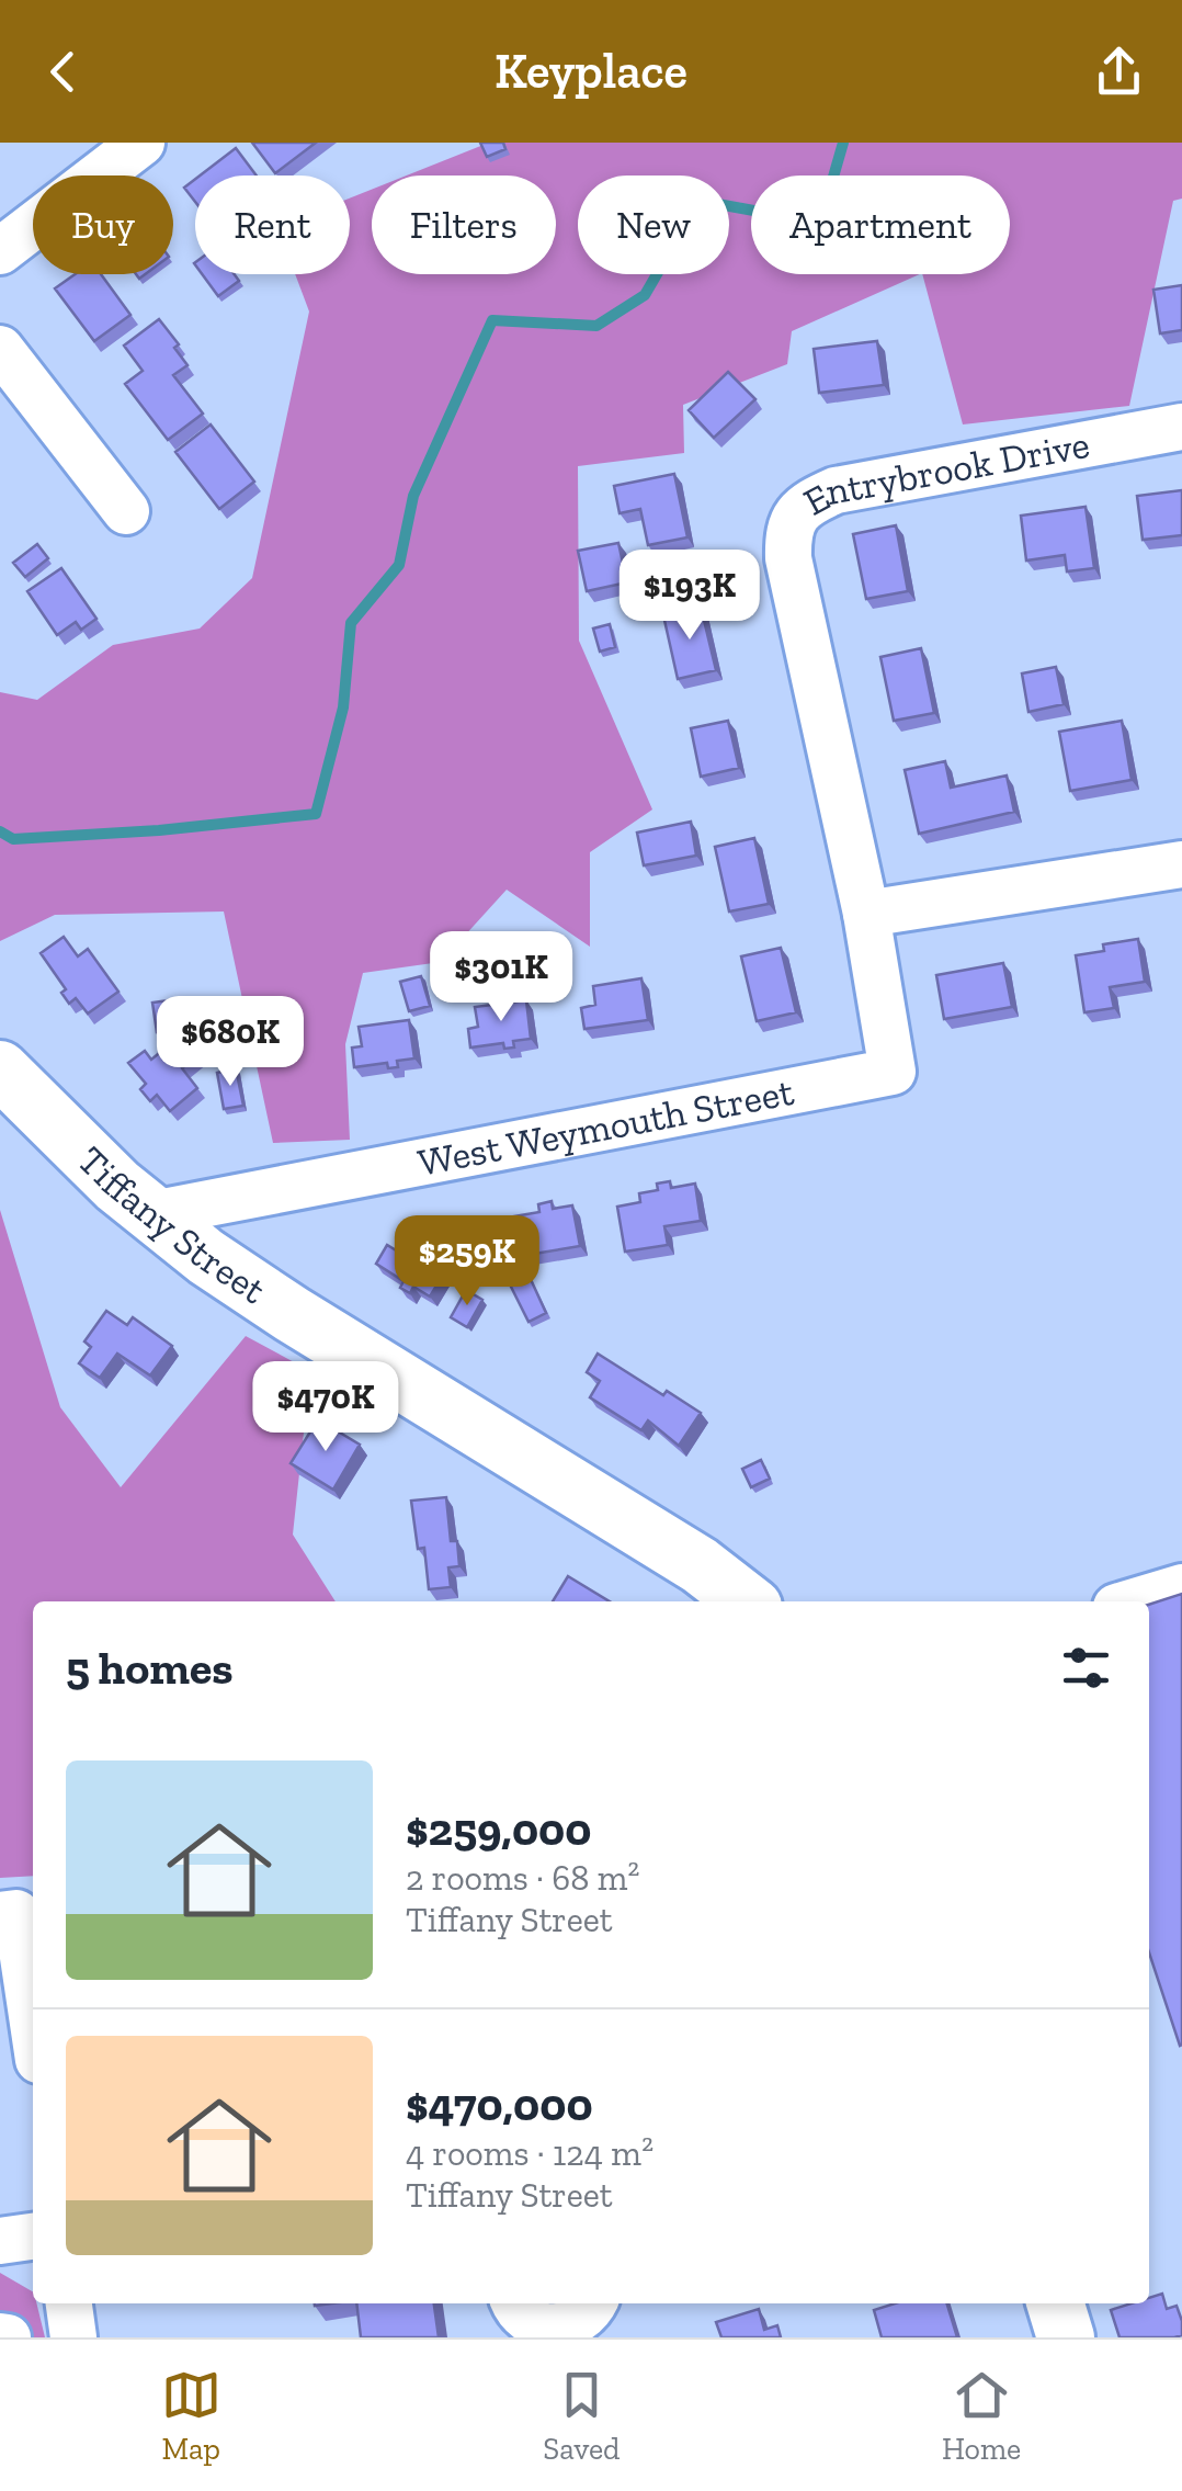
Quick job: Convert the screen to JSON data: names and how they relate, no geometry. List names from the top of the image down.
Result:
{
  "streets": {
    "main road": ["Tiffany Street"],
    "street": ["Entrybrook Drive", "West Weymouth Street"]
  },
  "crossings": [
    ["Entrybrook Drive", "West Weymouth Street"],
    ["West Weymouth Street", "Tiffany Street"]
  ],
  "page": {
    "header": "Keyplace",
    "chip": [
      "Buy",
      "Rent",
      "Filters",
      "New",
      "Apartment"
    ],
    "price": [
      "$193K",
      "$301K",
      "$680K",
      "$259K",
      "$470K"
    ],
    "heading": "5 homes",
    "list": [
      {
        "name": "$259,000",
        "note": "2 rooms · 68 m² · Tiffany Street"
      },
      {
        "name": "$470,000",
        "note": "4 rooms · 124 m² · Tiffany Street"
      }
    ],
    "tabs": ["Map", "Saved", "Home"]
  }
}
